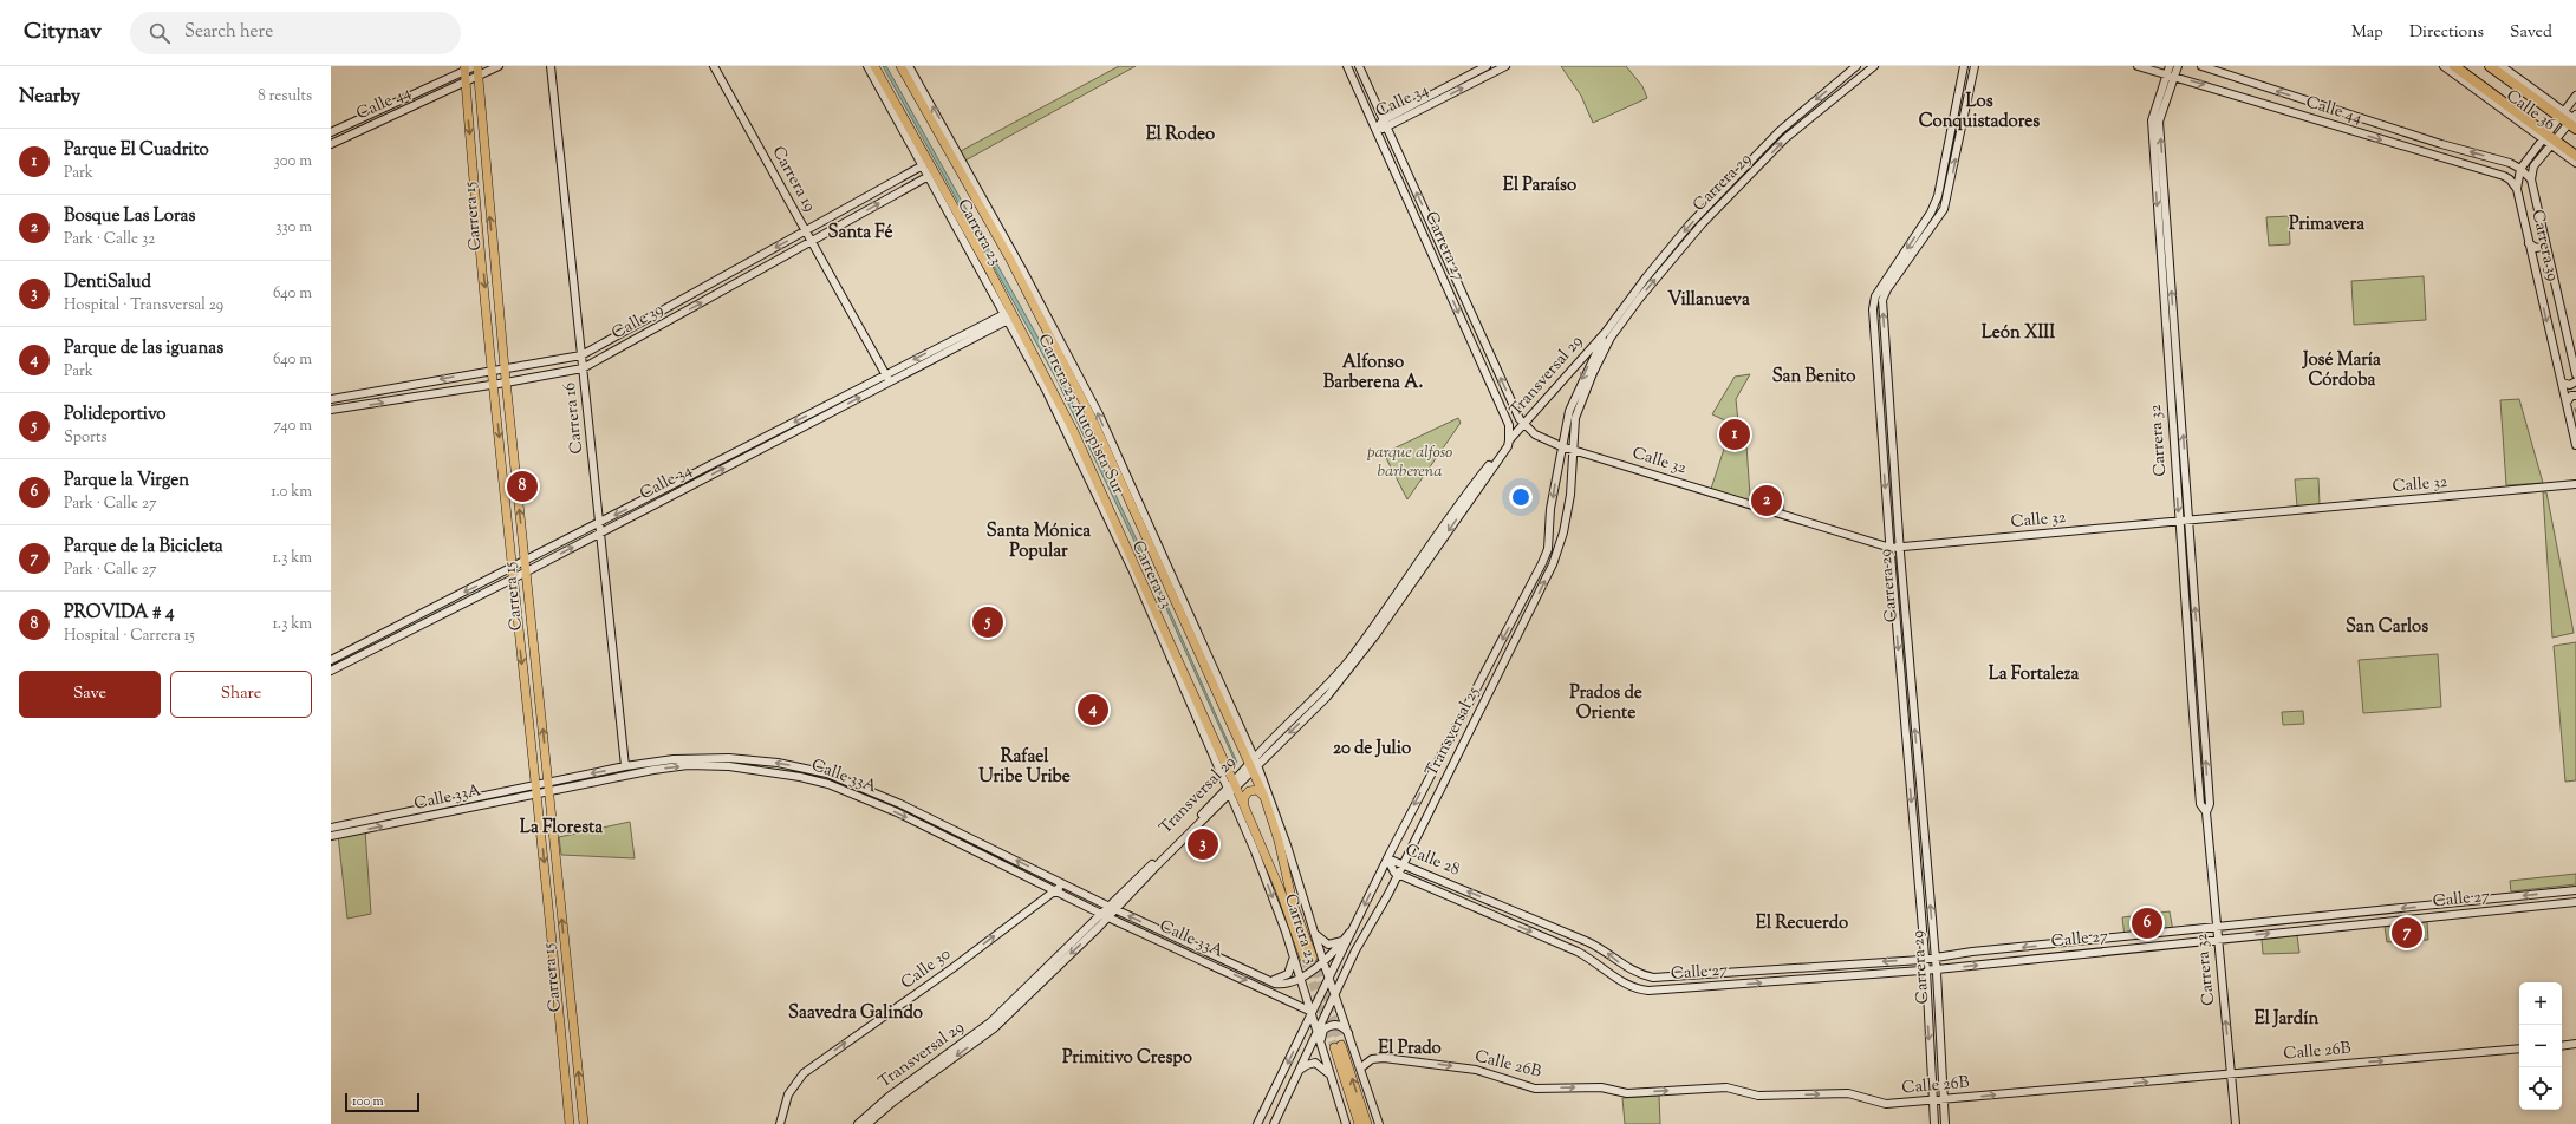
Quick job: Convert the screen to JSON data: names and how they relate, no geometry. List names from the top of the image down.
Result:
{
  "streets": {
    "main road": ["Carrera 15", "Carrera 23", "Carrera 23 Autopista Sur"],
    "street": [
      "Calle 34",
      "Calle 44",
      "Calle 36",
      "Carrera 19",
      "Carrera 29",
      "Carrera 39",
      "Carrera 27",
      "Calle 39",
      "Transversal 29",
      "Carrera 16",
      "Carrera 32",
      "Calle 32",
      "Transversal 25",
      "Calle 33A",
      "Calle 28",
      "Calle 27",
      "Calle 30",
      "Calle 26B"
    ]
  },
  "crossings": [
    ["Calle 34", "Carrera 19"],
    ["Calle 34", "Carrera 15"],
    ["Calle 34", "Carrera 23"],
    ["Calle 34", "Carrera 27"],
    ["Calle 34", "Carrera 23 Autopista Sur"],
    ["Calle 34", "Carrera 16"],
    ["Calle 44", "Carrera 15"],
    ["Calle 44", "Carrera 39"],
    ["Calle 44", "Carrera 32"],
    ["Calle 36", "Carrera 39"],
    ["Carrera 19", "Calle 39"],
    ["Carrera 29", "Transversal 29"],
    ["Carrera 29", "Calle 32"],
    ["Carrera 29", "Transversal 25"],
    ["Carrera 29", "Calle 27"],
    ["Carrera 29", "Calle 26B"],
    ["Carrera 15", "Calle 39"],
    ["Carrera 15", "Calle 33A"],
    ["Carrera 23", "Calle 39"],
    ["Carrera 23", "Transversal 29"],
    ["Carrera 23", "Carrera 23 Autopista Sur"],
    ["Carrera 23", "Transversal 25"],
    ["Carrera 23", "Calle 33A"],
    ["Carrera 23", "Calle 26B"],
    ["Carrera 27", "Transversal 29"],
    ["Carrera 27", "Calle 32"],
    ["Calle 39", "Carrera 16"],
    ["Transversal 29", "Carrera 23 Autopista Sur"],
    ["Transversal 29", "Calle 32"],
    ["Transversal 29", "Transversal 25"],
    ["Transversal 29", "Calle 33A"],
    ["Carrera 16", "Calle 33A"],
    ["Carrera 32", "Calle 32"],
    ["Carrera 32", "Calle 27"],
    ["Carrera 32", "Calle 26B"],
    ["Calle 32", "Transversal 25"],
    ["Transversal 25", "Calle 33A"],
    ["Transversal 25", "Calle 28"],
    ["Calle 33A", "Calle 30"],
    ["Calle 28", "Calle 27"]
  ],
  "one_way": ["Transversal 29", "Calle 30", "Calle 26B"],
  "districts": [
    "Los Conquistadores",
    "El Rodeo",
    "El Paraíso",
    "Primavera",
    "Santa Fé",
    "Villanueva",
    "León XIII",
    "José María Córdoba",
    "Alfonso Barberena A.",
    "San Benito",
    "Santa Mónica Popular",
    "San Carlos",
    "La Fortaleza",
    "Prados de Oriente",
    "20 de Julio",
    "Rafael Uribe Uribe",
    "La Floresta",
    "El Recuerdo",
    "Saavedra Galindo",
    "El Jardín",
    "El Prado",
    "Primitivo Crespo"
  ],
  "parks": ["parque alfoso barberena"],
  "scale_bar": "100 m",
  "page": {
    "header": "Citynav",
    "search": "Search here",
    "nav": ["Map", "Directions", "Saved"],
    "heading": ["Nearby", "8 results"],
    "list": [
      {
        "mark": "1",
        "name": "Parque El Cuadrito",
        "note": "Park",
        "value": "300 m"
      },
      {
        "mark": "2",
        "name": "Bosque Las Loras",
        "note": "Park · Calle 32",
        "value": "330 m"
      },
      {
        "mark": "3",
        "name": "DentiSalud",
        "note": "Hospital · Transversal 29",
        "value": "640 m"
      },
      {
        "mark": "4",
        "name": "Parque de las iguanas",
        "note": "Park",
        "value": "640 m"
      },
      {
        "mark": "5",
        "name": "Polideportivo",
        "note": "Sports",
        "value": "740 m"
      },
      {
        "mark": "6",
        "name": "Parque la Virgen",
        "note": "Park · Calle 27",
        "value": "1.0 km"
      },
      {
        "mark": "7",
        "name": "Parque de la Bicicleta",
        "note": "Park · Calle 27",
        "value": "1.3 km"
      },
      {
        "mark": "8",
        "name": "PROVIDA # 4",
        "note": "Hospital · Carrera 15",
        "value": "1.3 km"
      }
    ],
    "pins": [
      "1",
      "8",
      "2",
      "5",
      "4",
      "3",
      "6",
      "7"
    ],
    "buttons": ["Save", "Share"],
    "map_buttons": ["+", "−"],
    "scale": "100 m"
  }
}
